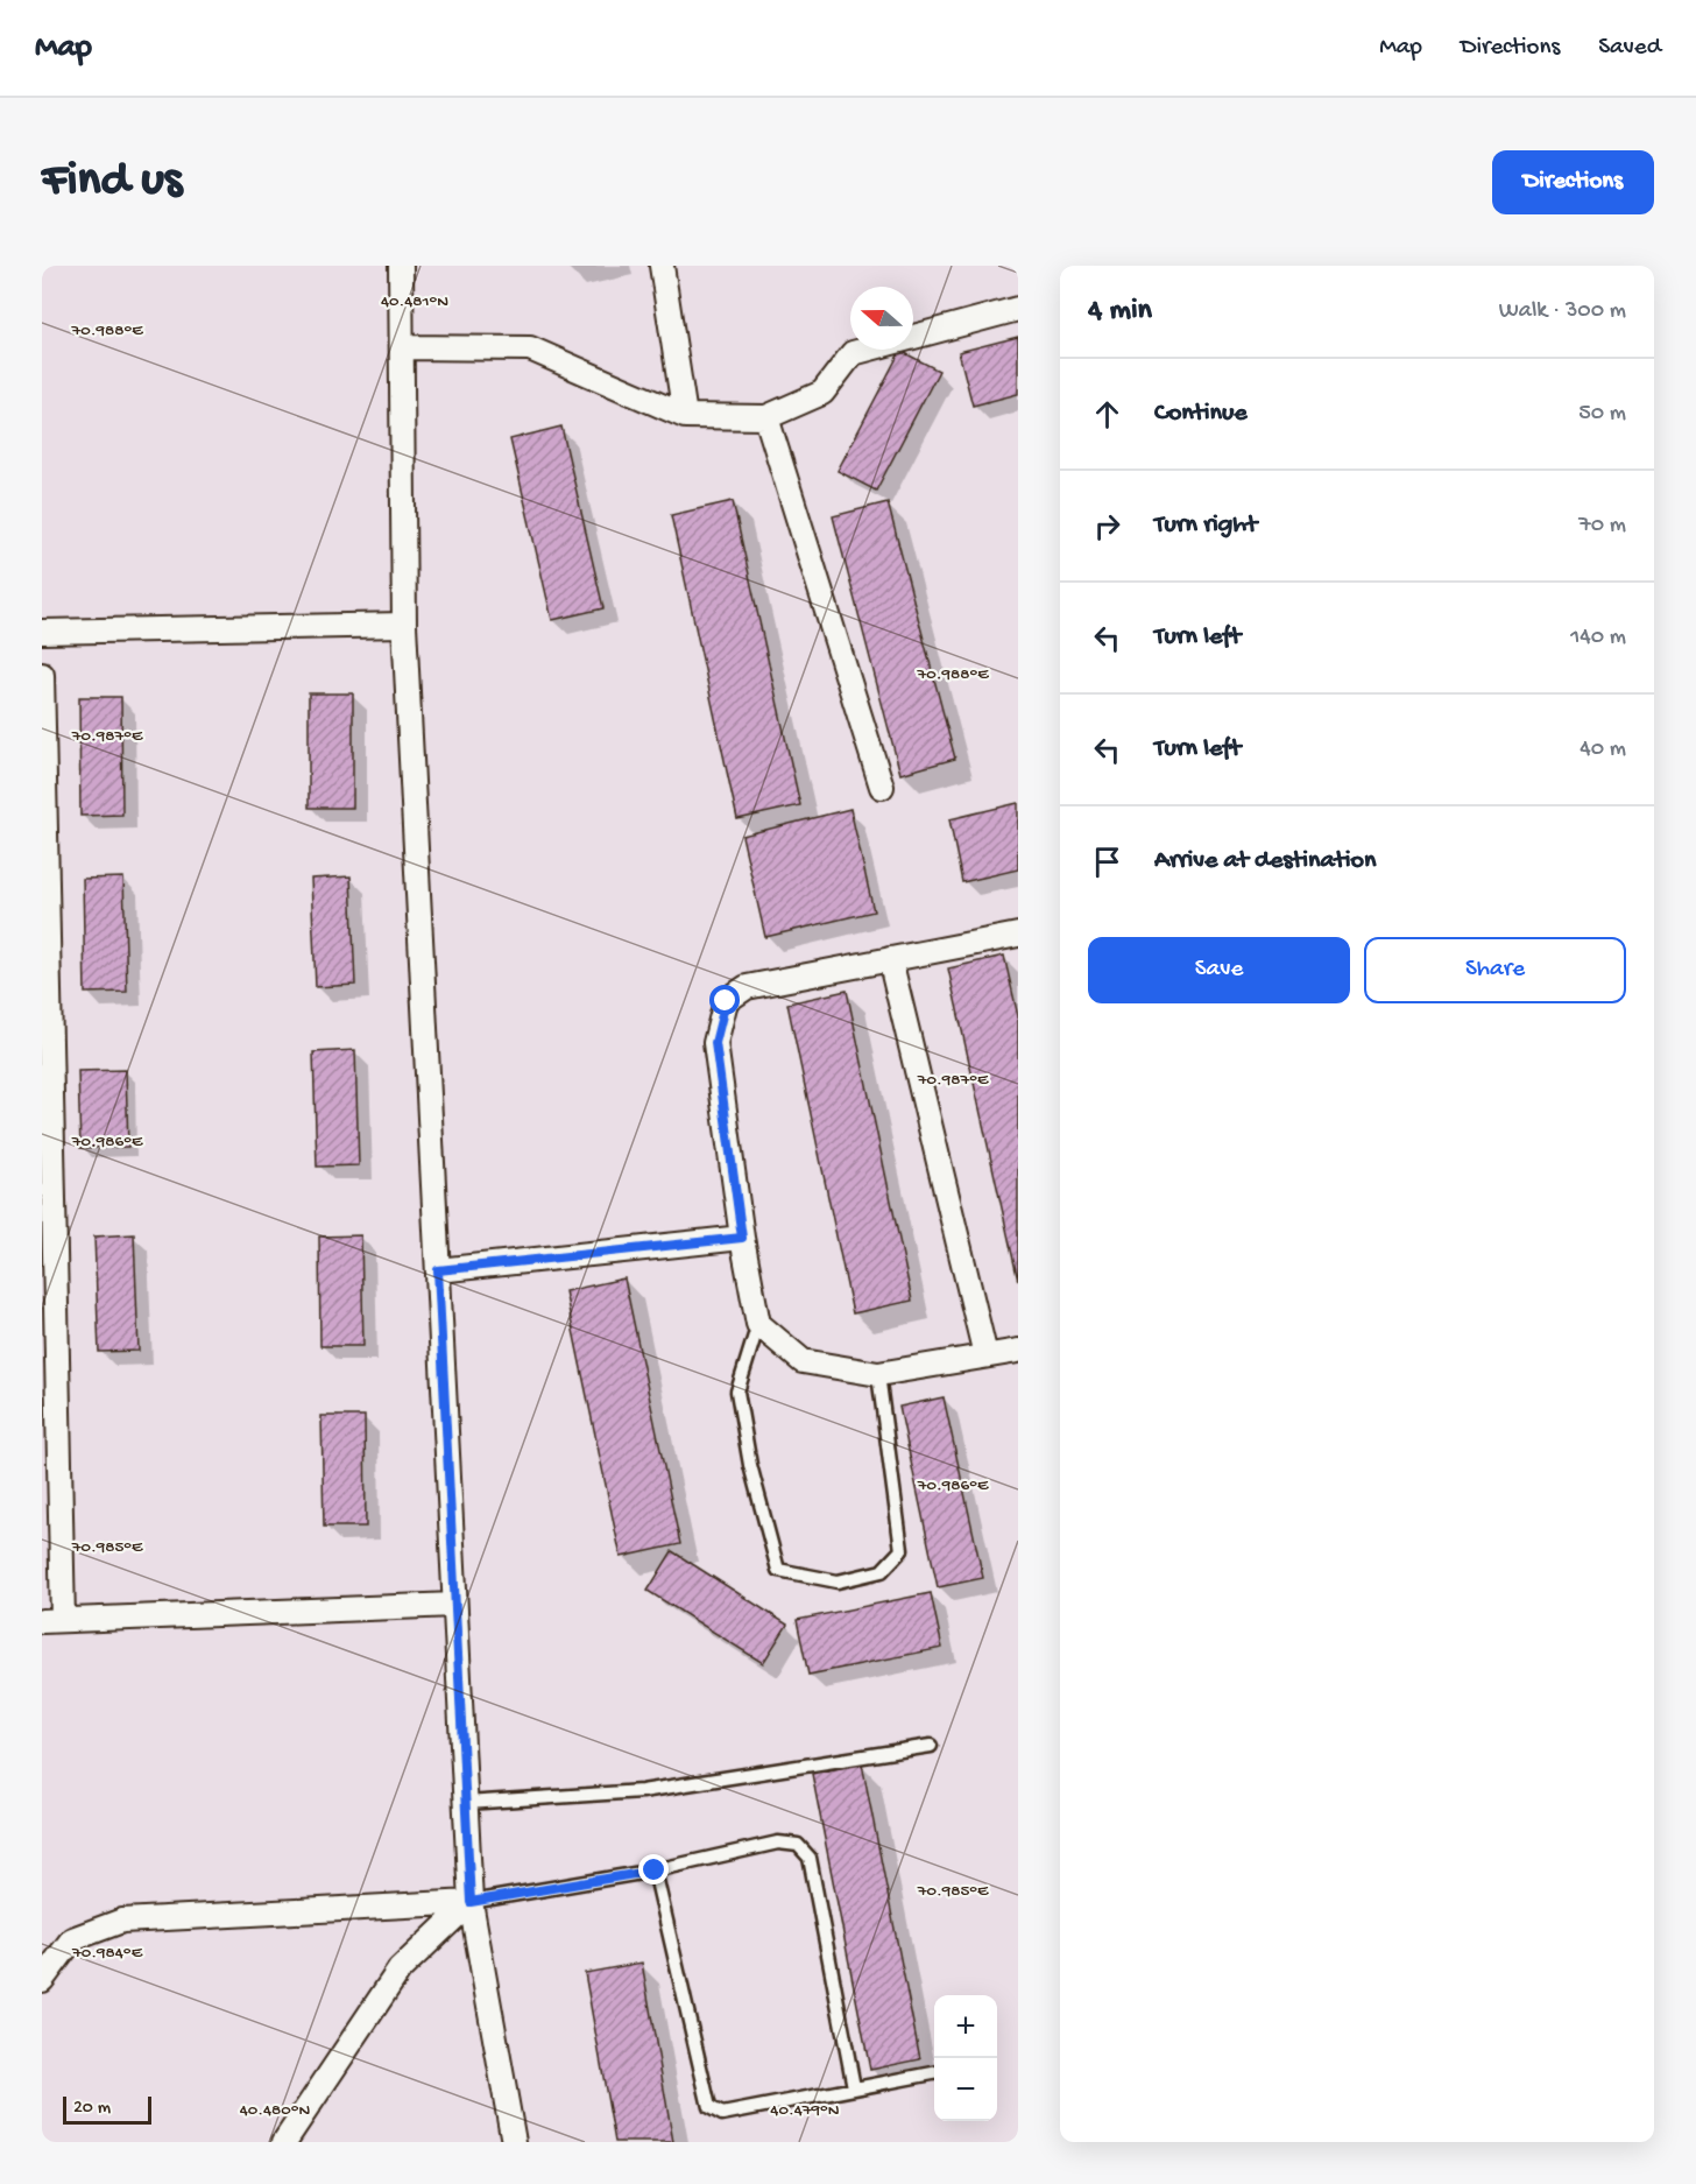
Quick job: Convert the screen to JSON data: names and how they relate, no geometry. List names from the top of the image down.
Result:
{
  "scale_bar": "20 m",
  "north": "left",
  "page": {
    "header": "Map",
    "nav": ["Map", "Directions", "Saved"],
    "buttons": [
      "Directions",
      ["Save", "Share"]
    ],
    "title": "Find us",
    "heading": ["4 min", "Walk · 300 m"],
    "list": [
      ["Continue", "50 m"],
      ["Turn right", "70 m"],
      ["Turn left", "140 m"],
      ["Turn left", "40 m"],
      "Arrive at destination"
    ],
    "map_buttons": ["+", "−"],
    "scale": "20 m"
  },
  "coordinates": [
    "40.481°N",
    "70.988°E",
    "70.987°E",
    "70.986°E",
    "70.985°E",
    "70.984°E",
    "40.480°N",
    "40.479°N"
  ]
}
